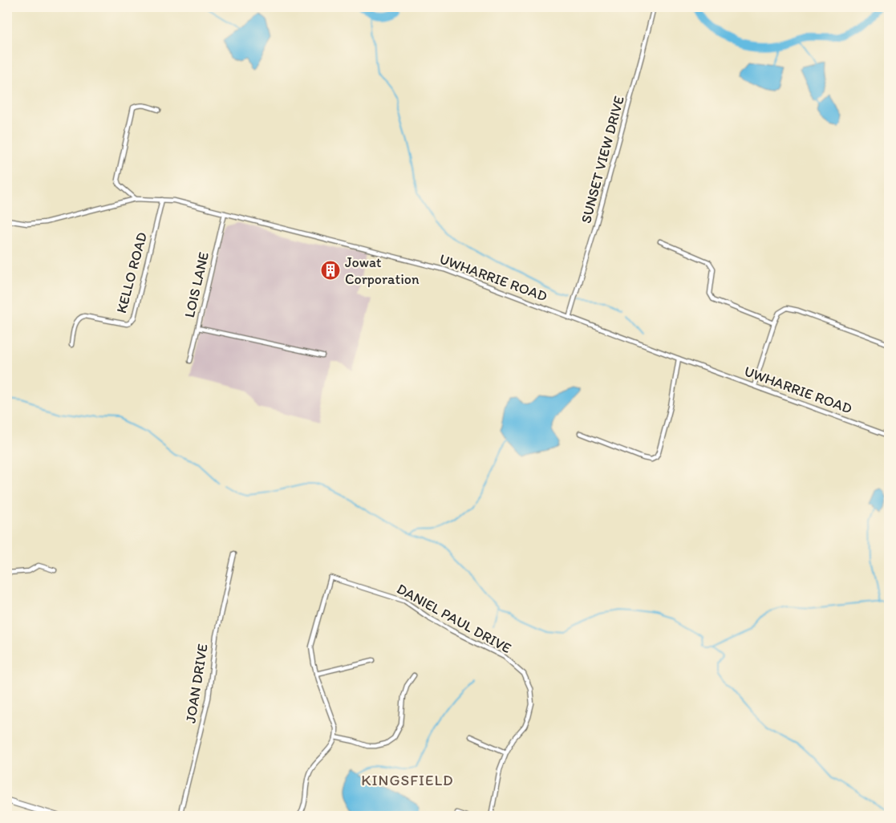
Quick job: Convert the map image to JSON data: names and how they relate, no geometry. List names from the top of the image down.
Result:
{
  "streets": {
    "street": [
      "SUNSET VIEW DRIVE",
      "KELLO ROAD",
      "UWHARRIE ROAD",
      "LOIS LANE",
      "DANIEL PAUL DRIVE",
      "JOAN DRIVE"
    ]
  },
  "crossings": [
    ["SUNSET VIEW DRIVE", "UWHARRIE ROAD"],
    ["KELLO ROAD", "UWHARRIE ROAD"],
    ["UWHARRIE ROAD", "LOIS LANE"]
  ],
  "districts": ["KINGSFIELD"],
  "places": {
    "building": ["Jowat Corporation"]
  }
}
